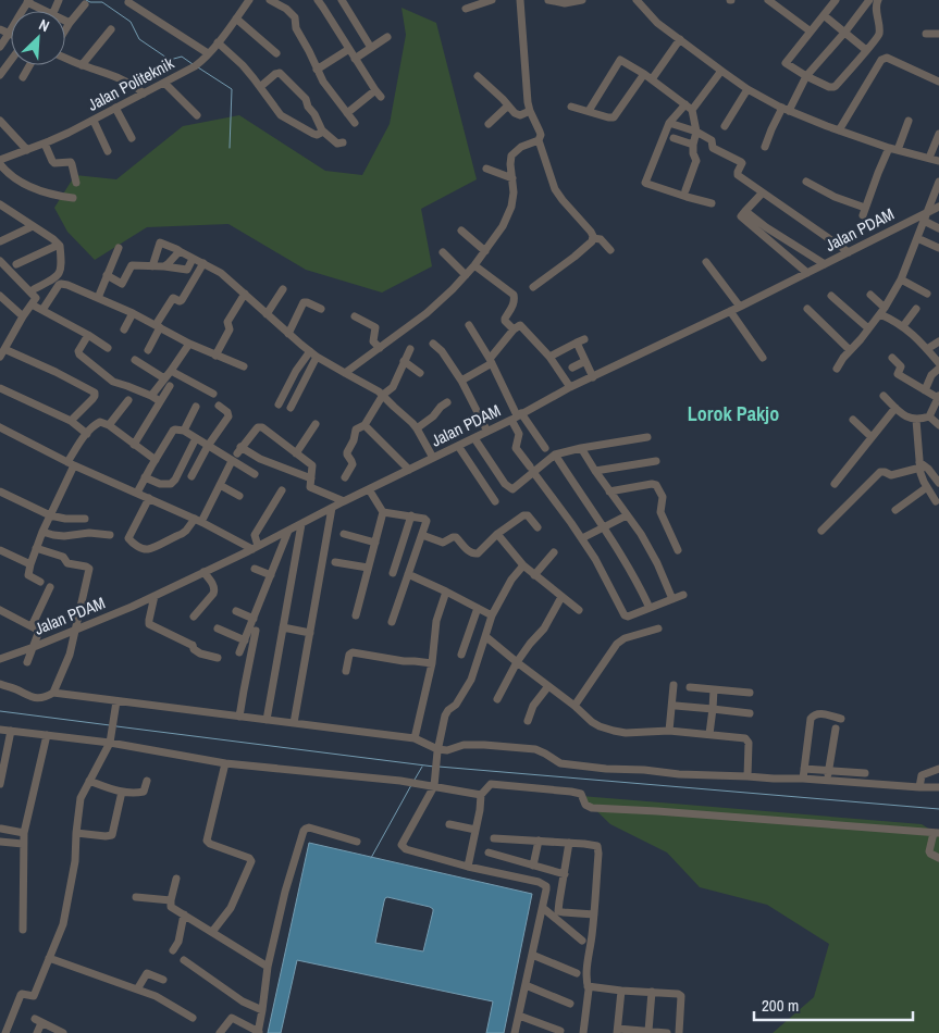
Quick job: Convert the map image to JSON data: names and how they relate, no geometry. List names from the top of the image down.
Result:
{
  "streets": {
    "street": ["Jalan Politeknik", "Jalan PDAM"]
  },
  "districts": ["Lorok Pakjo"],
  "scale_bar": "200 m",
  "north": "top right"
}
